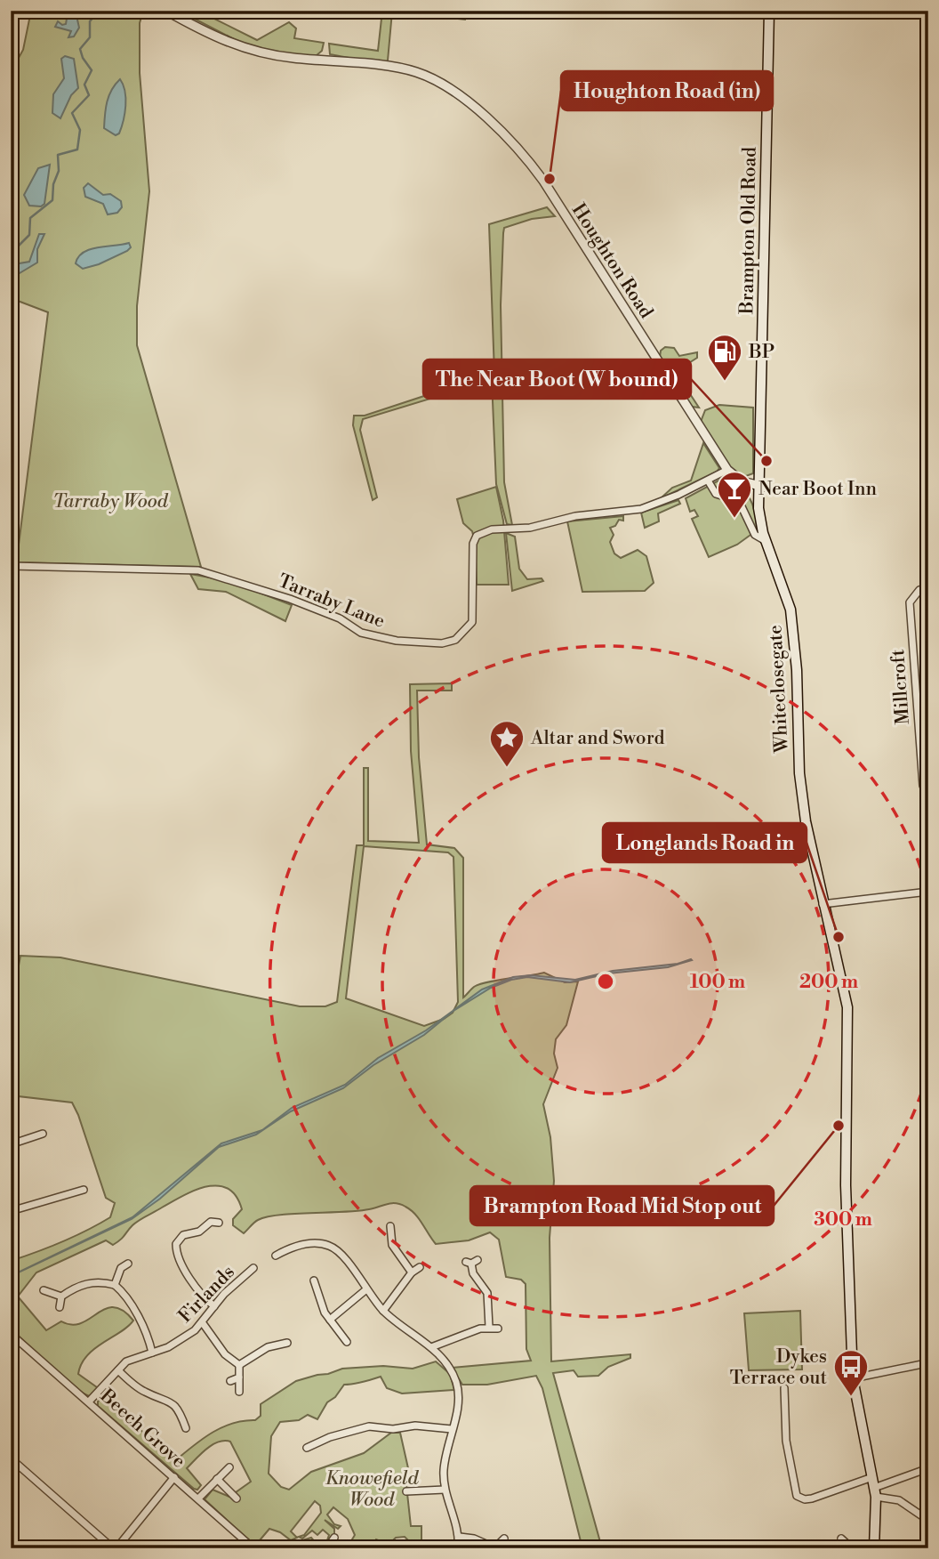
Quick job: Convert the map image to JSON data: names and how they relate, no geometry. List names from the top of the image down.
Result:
{
  "streets": {
    "main road": ["Brampton Old Road", "Whiteclosegate"],
    "street": [
      "Houghton Road",
      "Tarraby Lane",
      "Millcroft",
      "Firlands",
      "Beech Grove"
    ]
  },
  "crossings": [
    ["Brampton Old Road", "Whiteclosegate"],
    ["Houghton Road", "Tarraby Lane"],
    ["Houghton Road", "Whiteclosegate"],
    ["Firlands", "Beech Grove"]
  ],
  "parks": ["Tarraby Wood", "Knowefield Wood"],
  "places": {
    "other": [
      "Houghton Road (in)",
      "The Near Boot (W bound)",
      "Longlands Road in",
      "Brampton Road Mid Stop out"
    ],
    "fuel station": ["BP"],
    "bar": ["Near Boot Inn"],
    "place": ["Altar and Sword"],
    "bus stop": ["Dykes Terrace out"]
  },
  "rings": ["100 m", "200 m", "300 m"]
}
